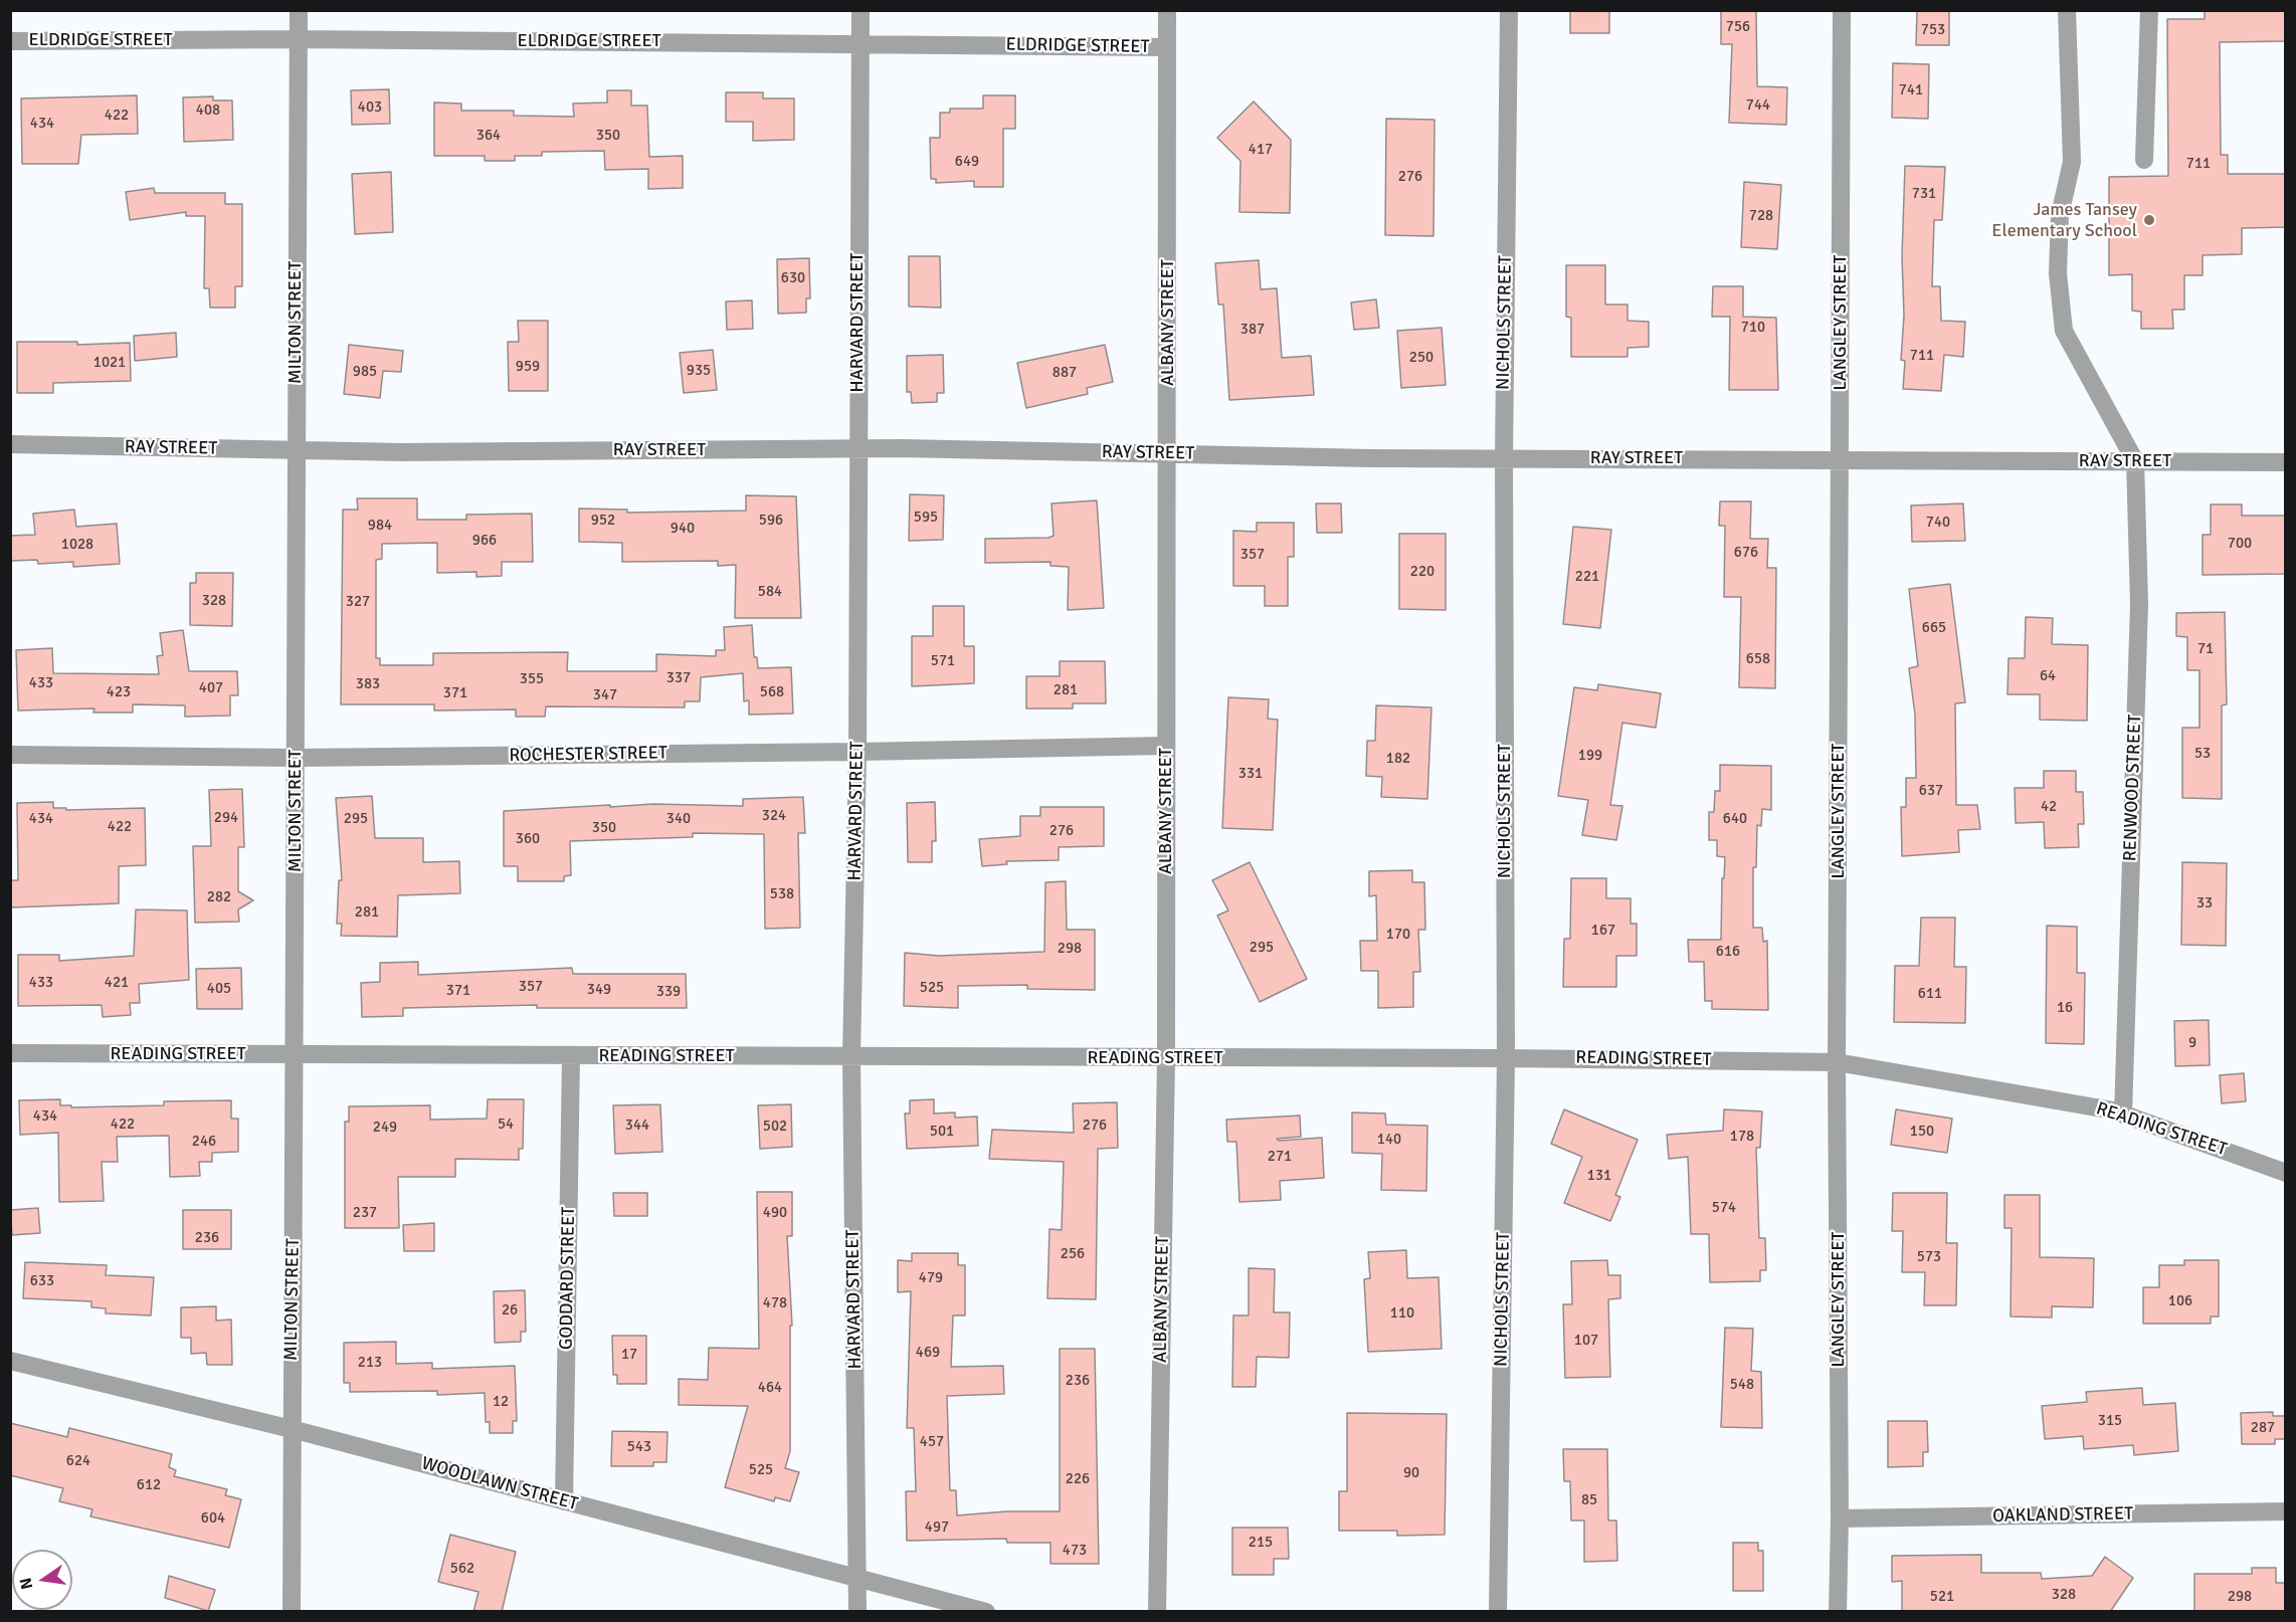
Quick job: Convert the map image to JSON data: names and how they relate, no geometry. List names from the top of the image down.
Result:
{
  "streets": {
    "street": [
      "ELDRIDGE STREET",
      "MILTON STREET",
      "HARVARD STREET",
      "ALBANY STREET",
      "NICHOLS STREET",
      "LANGLEY STREET",
      "RAY STREET",
      "ROCHESTER STREET",
      "RENWOOD STREET",
      "READING STREET",
      "GODDARD STREET",
      "WOODLAWN STREET",
      "OAKLAND STREET"
    ]
  },
  "crossings": [
    ["ELDRIDGE STREET", "MILTON STREET"],
    ["ELDRIDGE STREET", "HARVARD STREET"],
    ["ELDRIDGE STREET", "ALBANY STREET"],
    ["MILTON STREET", "RAY STREET"],
    ["MILTON STREET", "ROCHESTER STREET"],
    ["MILTON STREET", "READING STREET"],
    ["MILTON STREET", "WOODLAWN STREET"],
    ["HARVARD STREET", "RAY STREET"],
    ["HARVARD STREET", "ROCHESTER STREET"],
    ["HARVARD STREET", "READING STREET"],
    ["HARVARD STREET", "WOODLAWN STREET"],
    ["ALBANY STREET", "RAY STREET"],
    ["ALBANY STREET", "ROCHESTER STREET"],
    ["ALBANY STREET", "READING STREET"],
    ["NICHOLS STREET", "RAY STREET"],
    ["NICHOLS STREET", "READING STREET"],
    ["LANGLEY STREET", "RAY STREET"],
    ["LANGLEY STREET", "READING STREET"],
    ["LANGLEY STREET", "OAKLAND STREET"],
    ["RAY STREET", "RENWOOD STREET"],
    ["RENWOOD STREET", "READING STREET"],
    ["READING STREET", "GODDARD STREET"],
    ["GODDARD STREET", "WOODLAWN STREET"]
  ],
  "places": ["James Tansey Elementary School"],
  "house_numbers": [
    "756",
    "753",
    "741",
    "744",
    "403",
    "408",
    "422",
    "434",
    "364",
    "350",
    "417",
    "649",
    "711",
    "276",
    "731",
    "728",
    "630",
    "710",
    "387",
    "711",
    "250",
    "1021",
    "959",
    "935",
    "985",
    "887",
    "595",
    "952",
    "596",
    "740",
    "984",
    "940",
    "966",
    "700",
    "1028",
    "676",
    "357",
    "220",
    "221",
    "584",
    "328",
    "327",
    "665",
    "71",
    "658",
    "571",
    "64",
    "337",
    "355",
    "433",
    "383",
    "407",
    "281",
    "423",
    "568",
    "371",
    "347",
    "53",
    "199",
    "182",
    "331",
    "637",
    "42",
    "324",
    "294",
    "434",
    "295",
    "340",
    "640",
    "422",
    "350",
    "276",
    "360",
    "538",
    "282",
    "33",
    "281",
    "167",
    "170",
    "295",
    "298",
    "616",
    "433",
    "421",
    "357",
    "525",
    "405",
    "349",
    "371",
    "339",
    "611",
    "16",
    "9",
    "434",
    "422",
    "54",
    "344",
    "276",
    "502",
    "249",
    "501",
    "150",
    "178",
    "140",
    "246",
    "271",
    "131",
    "574",
    "237",
    "490",
    "236",
    "256",
    "573",
    "479",
    "633",
    "106",
    "478",
    "26",
    "110",
    "107",
    "469",
    "17",
    "213",
    "236",
    "548",
    "464",
    "12",
    "315",
    "287",
    "457",
    "543",
    "624",
    "525",
    "90",
    "226",
    "612",
    "85",
    "604",
    "497",
    "215",
    "473",
    "562",
    "328",
    "521",
    "298"
  ],
  "north": "left"
}
